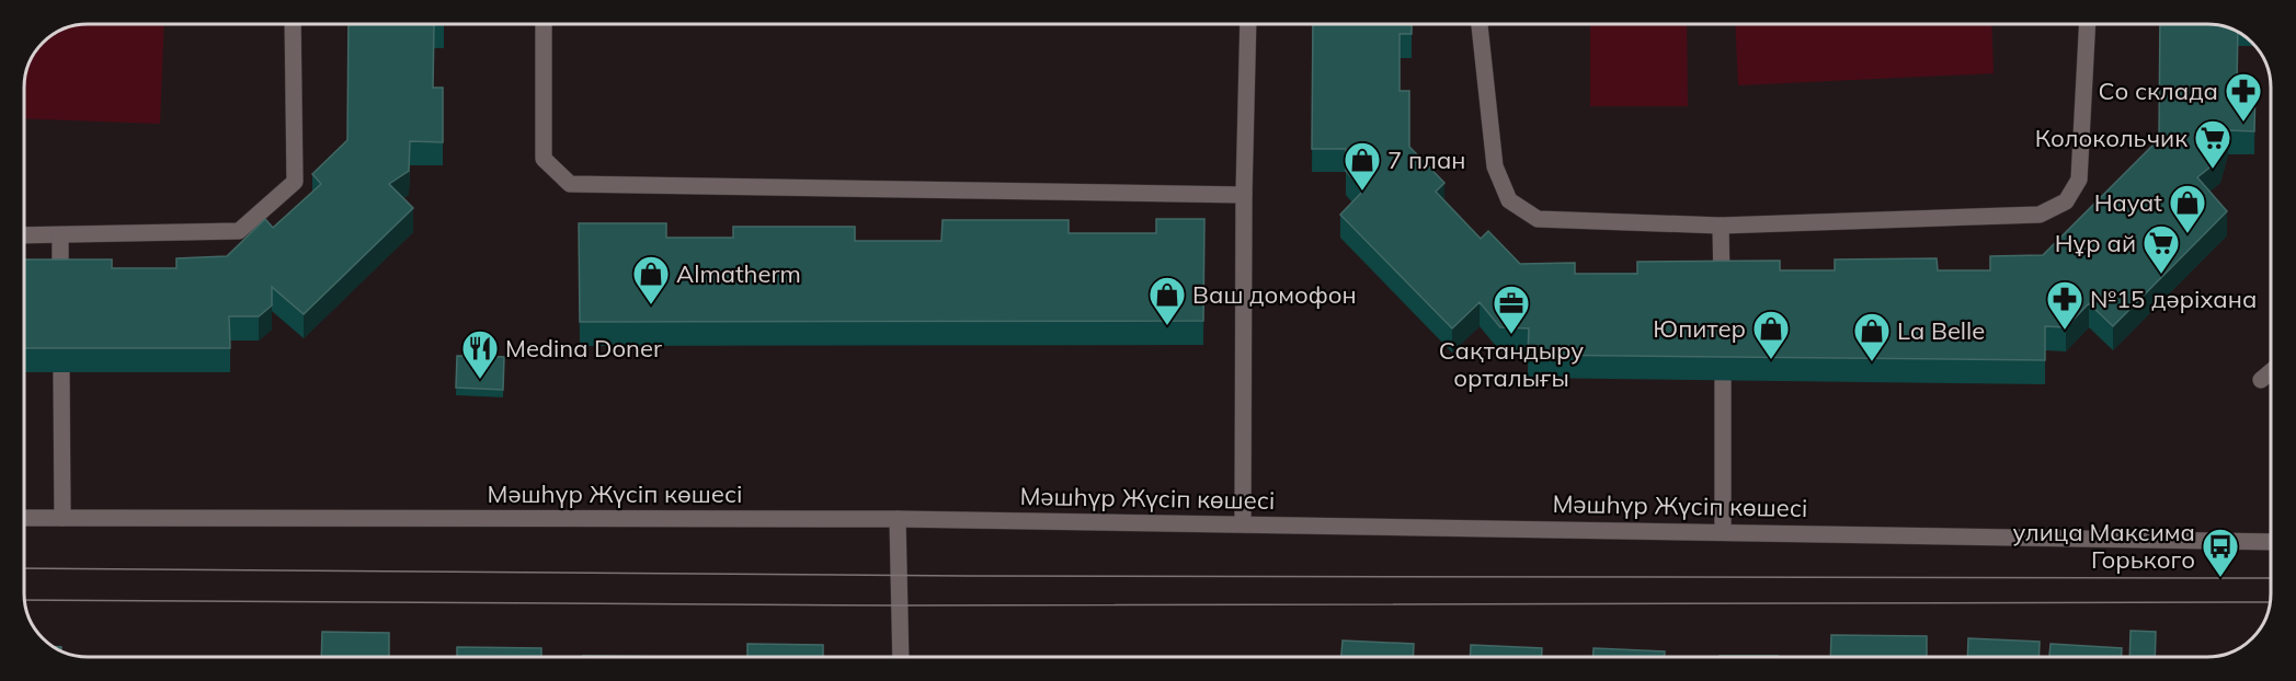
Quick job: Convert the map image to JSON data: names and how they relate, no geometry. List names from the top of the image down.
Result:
{
  "streets": {
    "street": ["Мәшһүр Жүсіп көшесі"]
  },
  "places": {
    "pharmacy": ["Со склада", "№15 дәріхана"],
    "supermarket": ["Колокольчик", "Нұр ай"],
    "shop": [
      "7 план",
      "Hayat",
      "Almatherm",
      "Ваш домофон",
      "Юпитер",
      "La Belle"
    ],
    "office": ["Сақтандыру орталығы"],
    "restaurant": ["Medina Doner"],
    "bus stop": ["улица Максима Горького"]
  }
}
